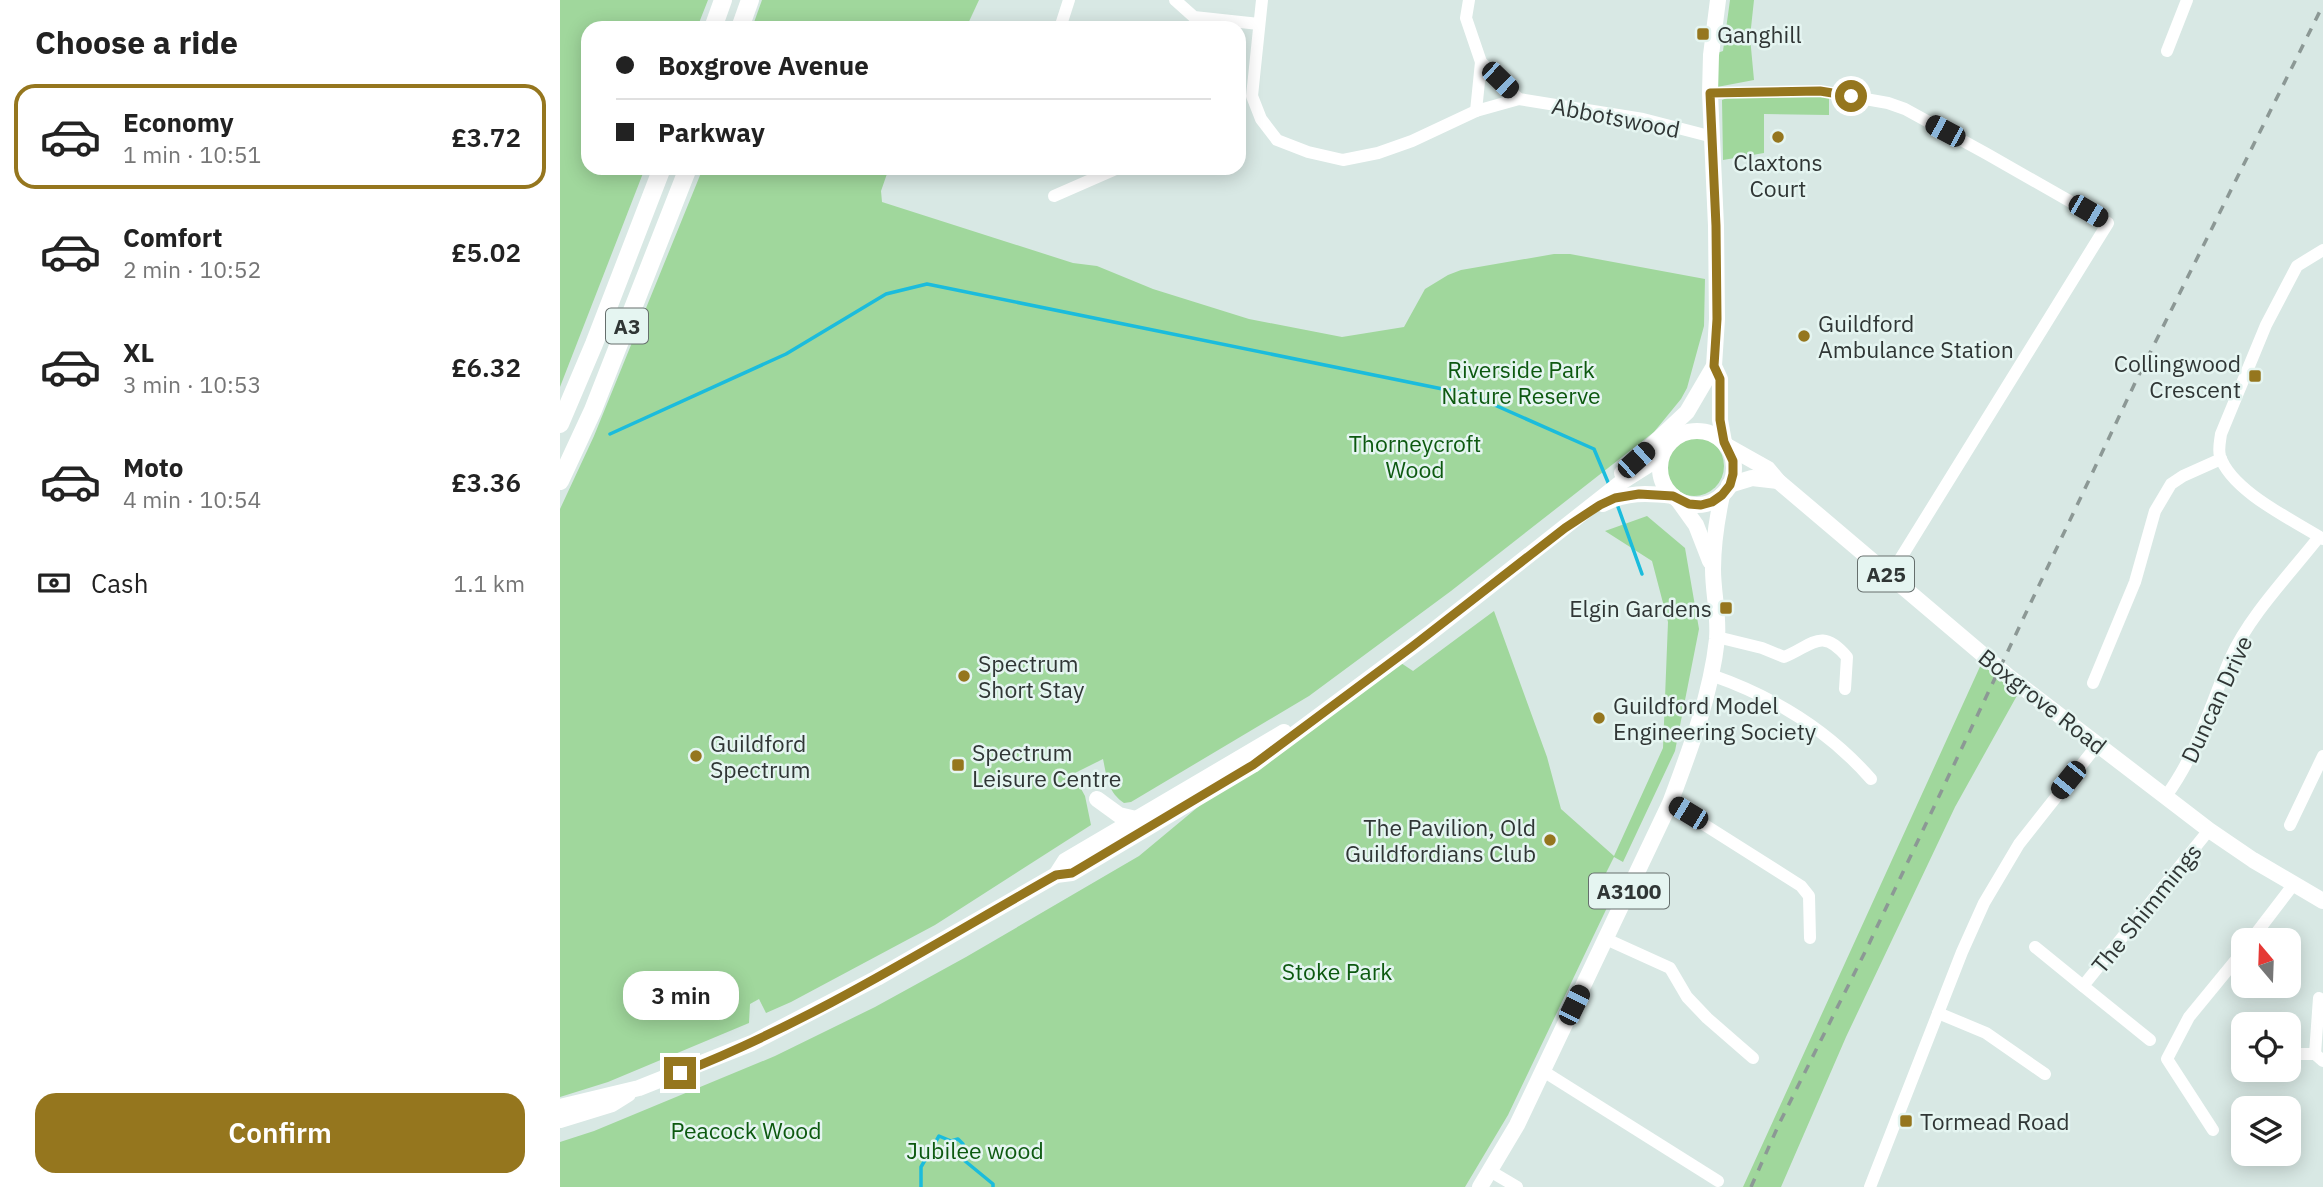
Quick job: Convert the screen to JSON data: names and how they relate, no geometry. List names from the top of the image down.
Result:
{
  "streets": {
    "highway": ["A3"],
    "main road": ["A25", "Boxgrove Road", "A3100"],
    "street": ["Abbotswood", "Duncan Drive", "The Shimmings"]
  },
  "crossings": [
    ["A25", "Boxgrove Road"],
    ["A25", "A3100"],
    ["Duncan Drive", "Boxgrove Road"],
    ["Boxgrove Road", "The Shimmings"]
  ],
  "parks": [
    "Riverside Park Nature Reserve",
    "Thorneycroft Wood",
    "Stoke Park",
    "Peacock Wood",
    "Jubilee wood"
  ],
  "places": {
    "transit": [
      "Ganghill",
      "Collingwood Crescent",
      "Elgin Gardens",
      "Spectrum Leisure Centre",
      "Tormead Road"
    ],
    "other": [
      "Claxtons Court",
      "Guildford Ambulance Station",
      "Spectrum Short Stay",
      "Guildford Model Engineering Society",
      "Guildford Spectrum",
      "The Pavilion, Old Guildfordians Club"
    ]
  },
  "north": "top",
  "page": {
    "heading": "Choose a ride",
    "banner": ["Boxgrove Avenue", "Parkway"],
    "list": [
      {
        "name": "Economy",
        "note": "1 min · 10:51",
        "value": "£3.72"
      },
      {
        "name": "Comfort",
        "note": "2 min · 10:52",
        "value": "£5.02"
      },
      {
        "name": "XL",
        "note": "3 min · 10:53",
        "value": "£6.32"
      },
      {
        "name": "Moto",
        "note": "4 min · 10:54",
        "value": "£3.36"
      }
    ],
    "pay": ["Cash", "1.1 km"],
    "bubble": "3 min",
    "buttons": "Confirm"
  }
}
